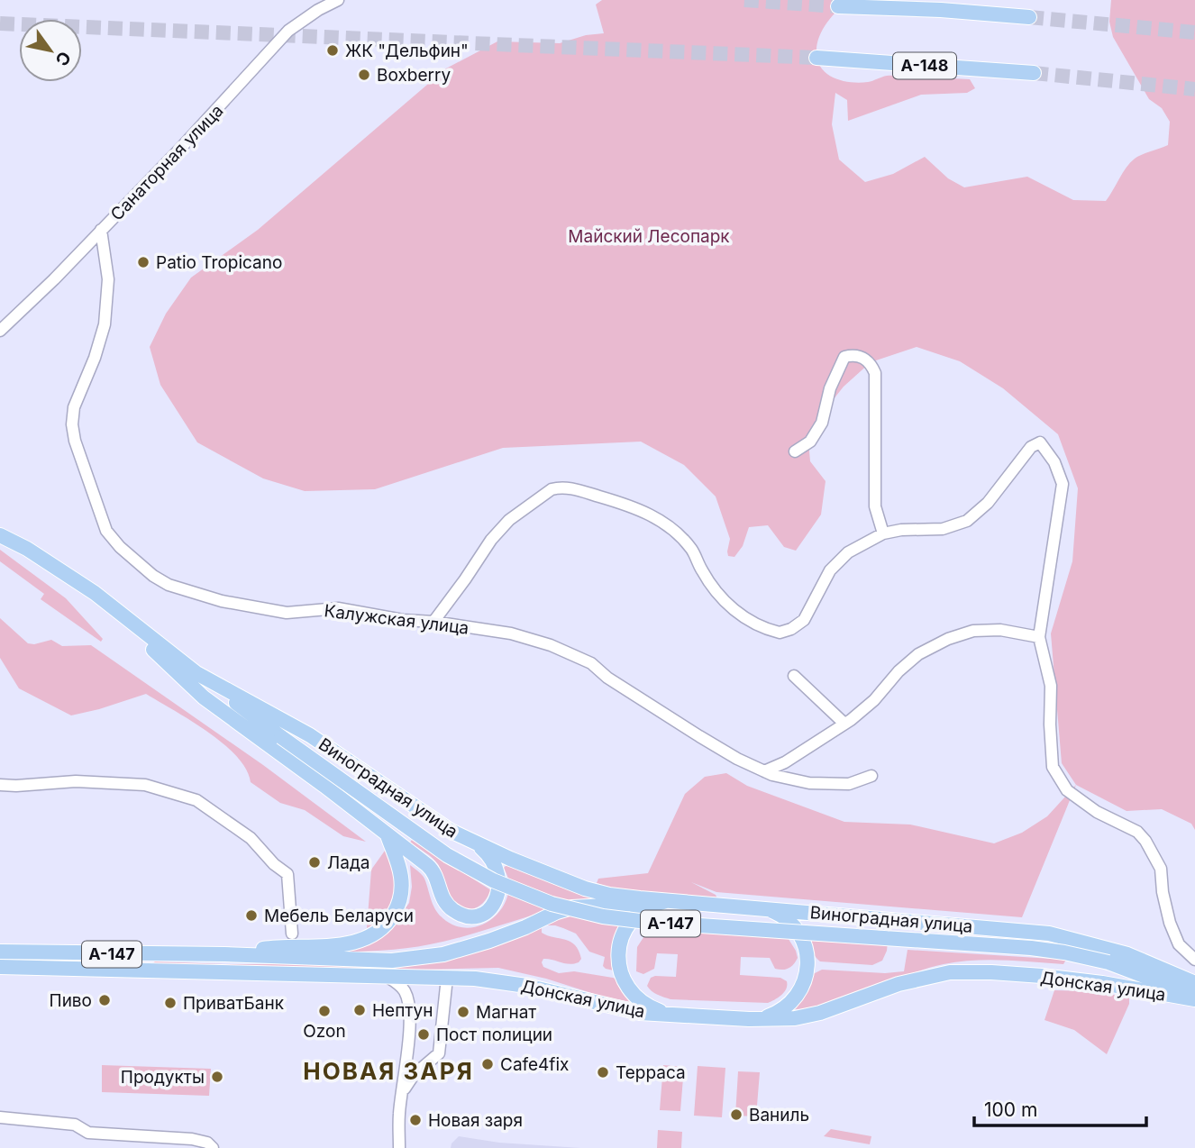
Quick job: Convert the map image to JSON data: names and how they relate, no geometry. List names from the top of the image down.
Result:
{
  "streets": {
    "main road": [
      "А-148",
      "Виноградная улица",
      "А-147",
      "Донская улица"
    ],
    "street": ["Санаторная улица", "Калужская улица"]
  },
  "crossings": [
    ["Санаторная улица", "Калужская улица"],
    ["Виноградная улица", "А-147"],
    ["Виноградная улица", "Донская улица"],
    ["А-147", "Донская улица"]
  ],
  "districts": ["НОВАЯ ЗАРЯ"],
  "parks": ["Майский Лесопарк"],
  "places": [
    "ЖК \"Дельфин\"",
    "Boxberry",
    "Patio Tropicano",
    "Лада",
    "Мебель Беларуси",
    "Пиво",
    "ПриватБанк",
    "Нептун",
    "Ozon",
    "Магнат",
    "Пост полиции",
    "Cafe4fix",
    "Терраса",
    "Продукты",
    "Ваниль",
    "Новая заря"
  ],
  "scale_bar": "100 m",
  "north": "bottom right"
}
